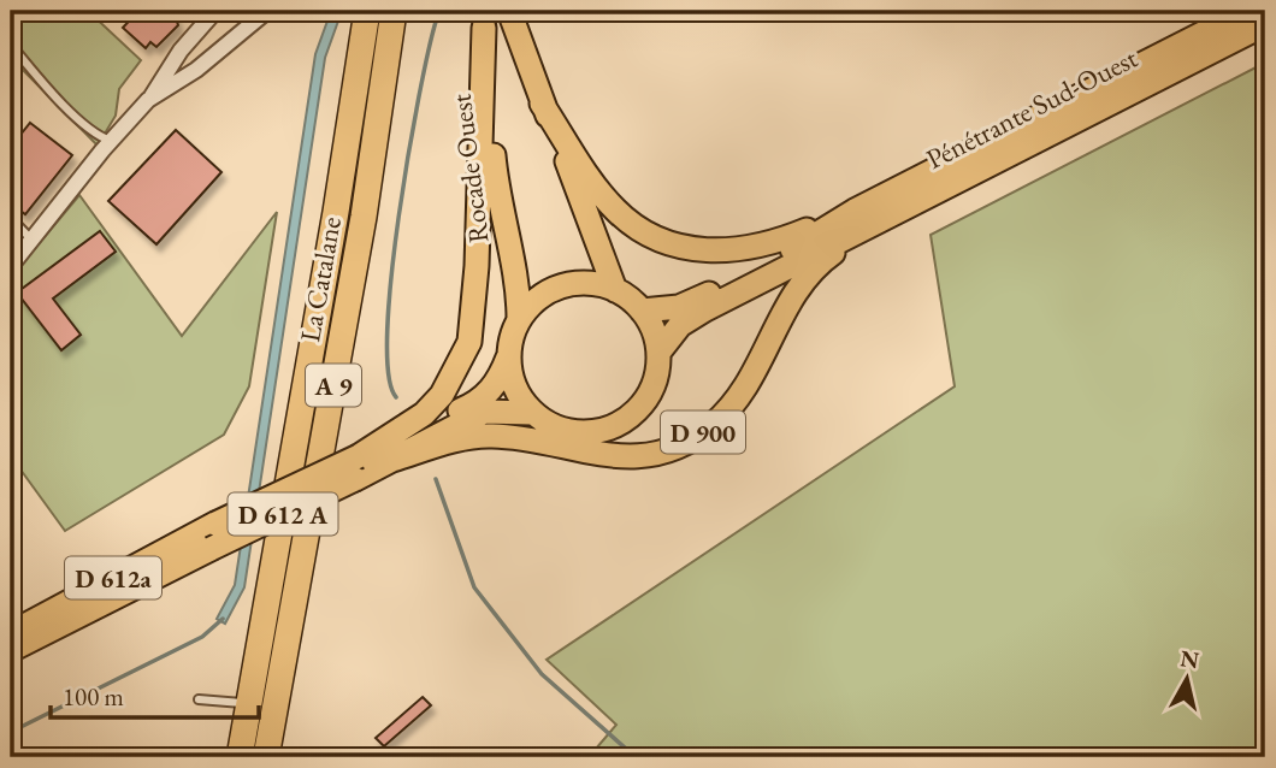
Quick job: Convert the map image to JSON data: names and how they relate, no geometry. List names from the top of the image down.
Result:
{
  "streets": {
    "highway": [
      "Pénétrante Sud-Ouest",
      "Rocade Ouest",
      "La Catalane",
      "A 9",
      "D 900",
      "D 612 A",
      "D 612a"
    ]
  },
  "crossings": [
    ["Pénétrante Sud-Ouest", "Rocade Ouest"],
    ["Pénétrante Sud-Ouest", "D 612 A"],
    ["D 612 A", "D 612a"]
  ],
  "scale_bar": "100 m",
  "north": "top"
}
